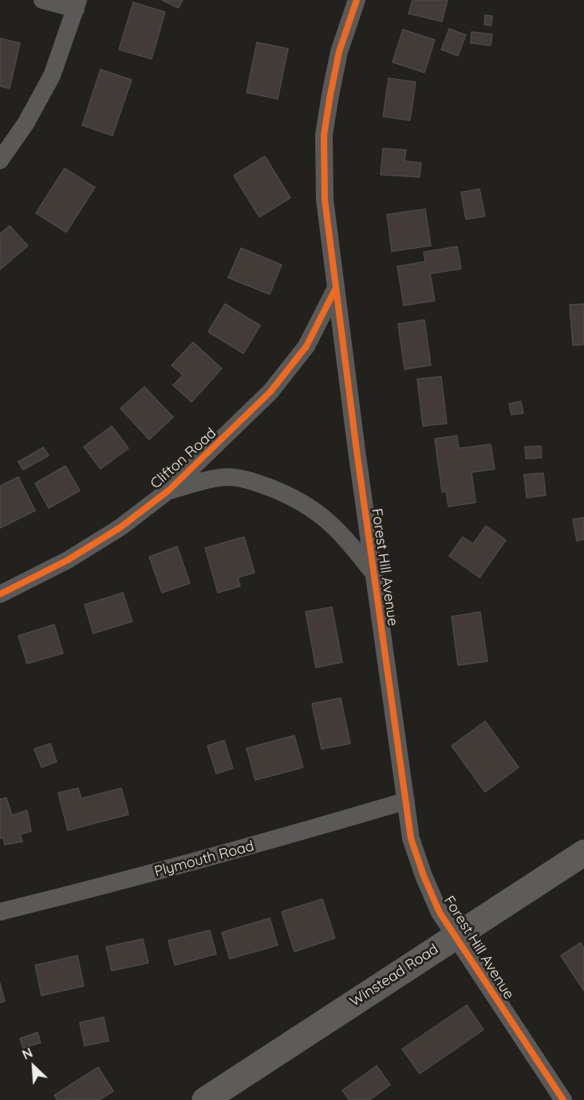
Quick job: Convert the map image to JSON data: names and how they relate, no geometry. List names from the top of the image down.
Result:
{
  "streets": {
    "street": [
      "Clifton Road",
      "Forest Hill Avenue",
      "Plymouth Road",
      "Winstead Road"
    ]
  },
  "crossings": [
    ["Clifton Road", "Forest Hill Avenue"],
    ["Forest Hill Avenue", "Plymouth Road"],
    ["Forest Hill Avenue", "Winstead Road"]
  ],
  "north": "top left"
}
